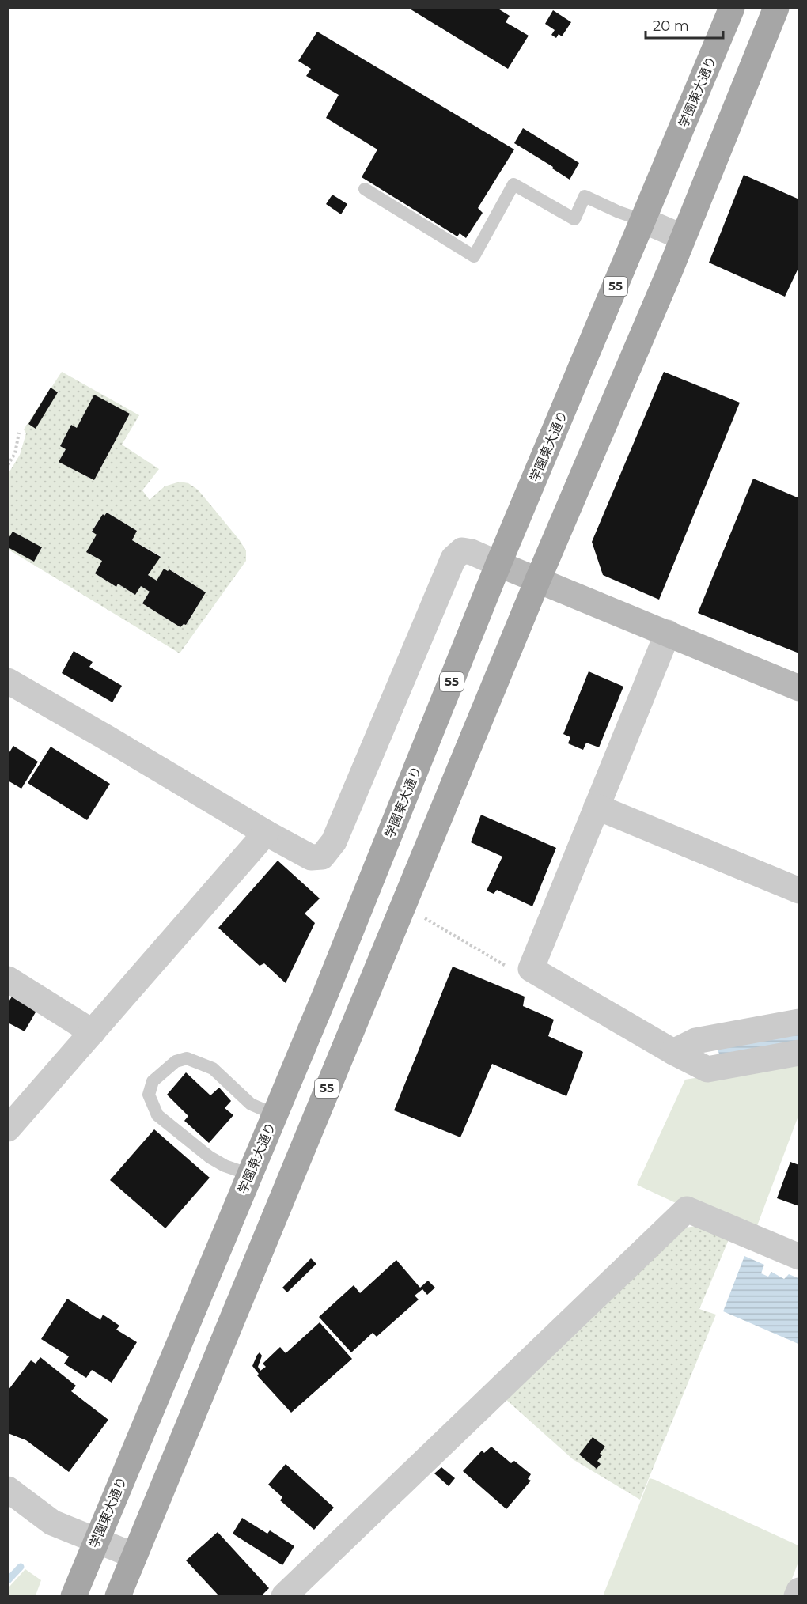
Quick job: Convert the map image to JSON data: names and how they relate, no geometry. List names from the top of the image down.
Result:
{
  "streets": {
    "main road": ["学園東大通り", "55"]
  },
  "scale_bar": "20 m"
}
